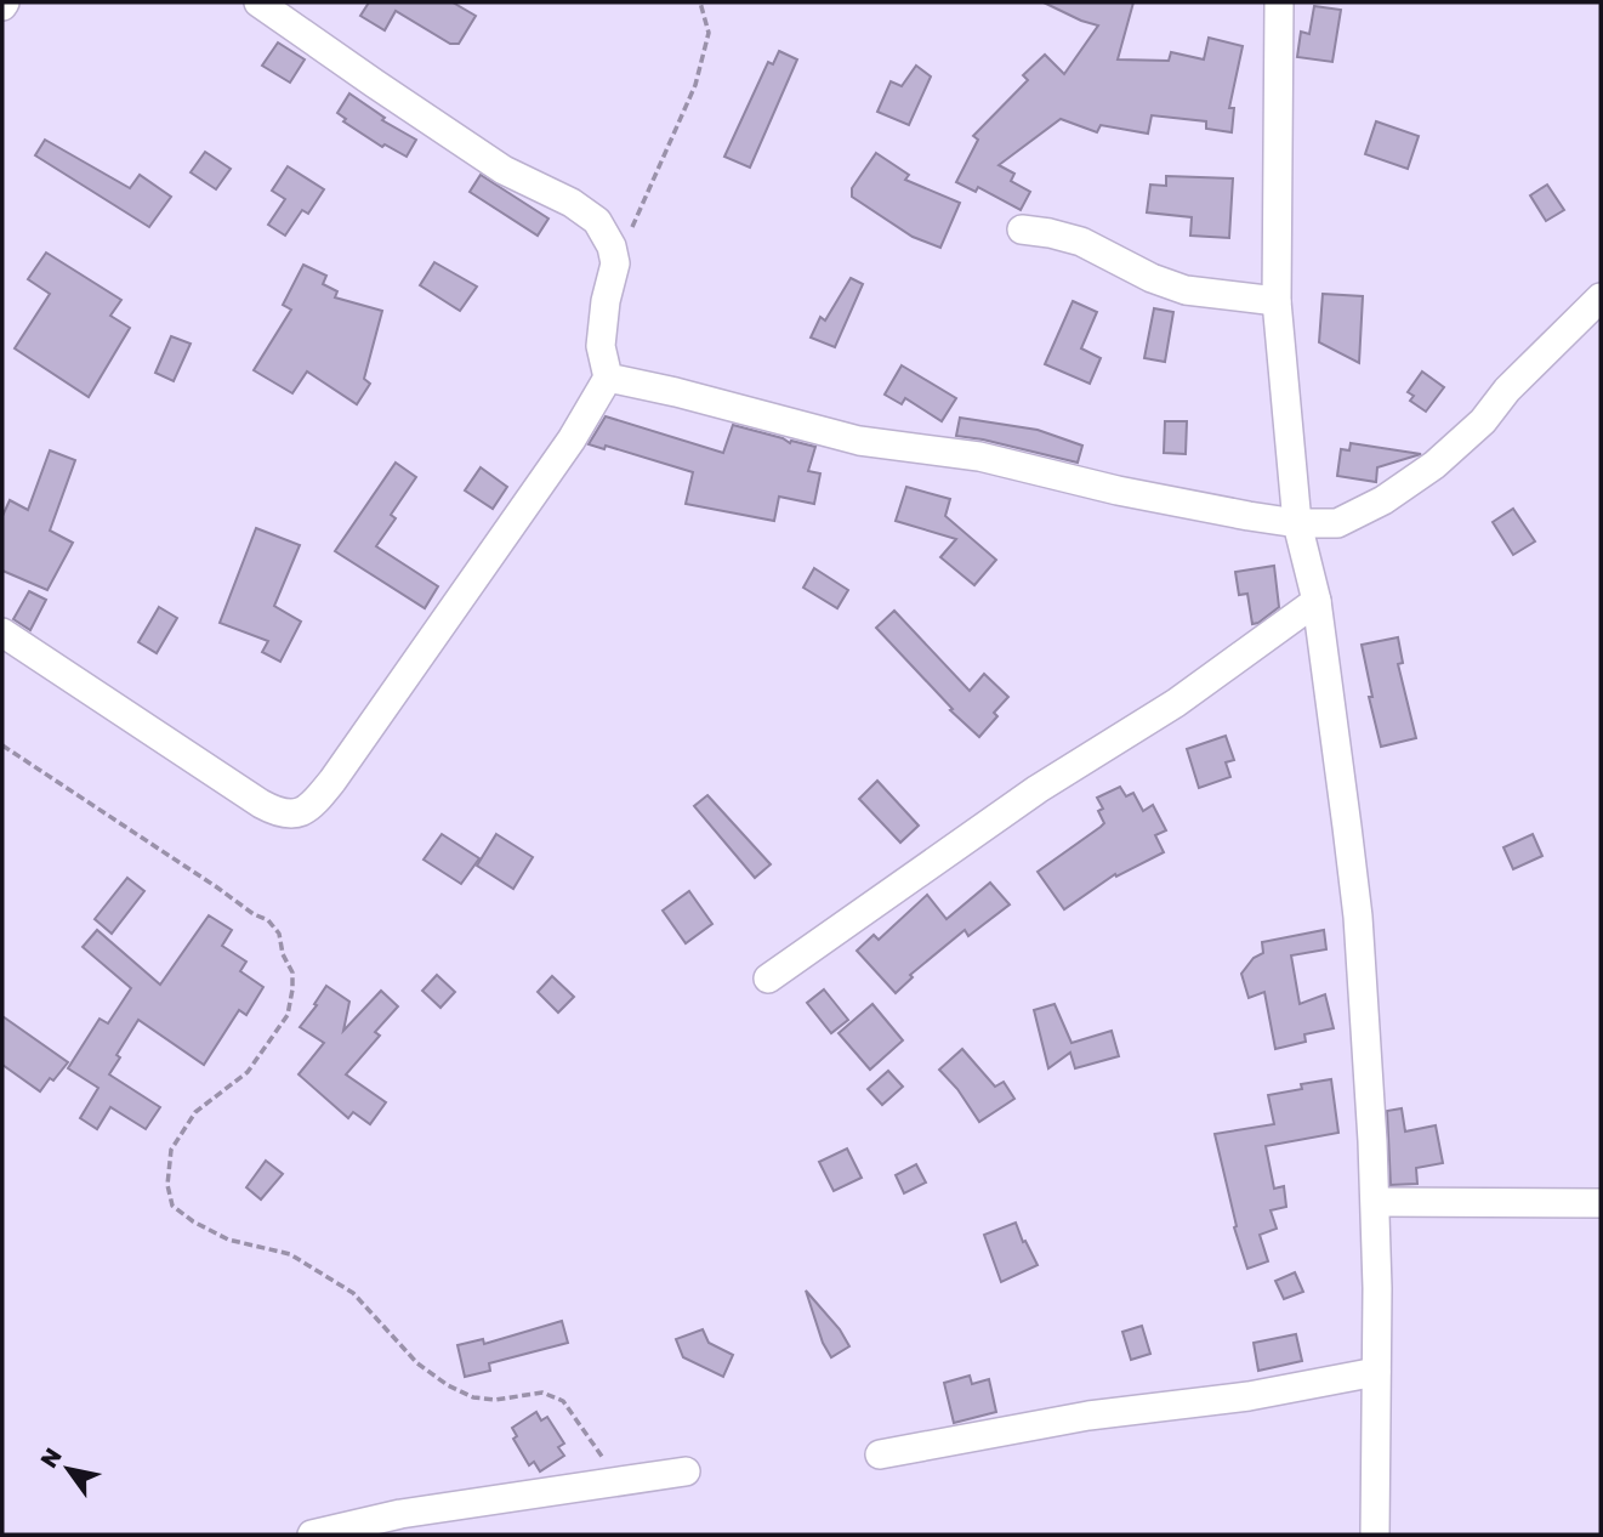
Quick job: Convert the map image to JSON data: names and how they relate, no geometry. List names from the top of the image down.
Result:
{
  "north": "top left"
}
